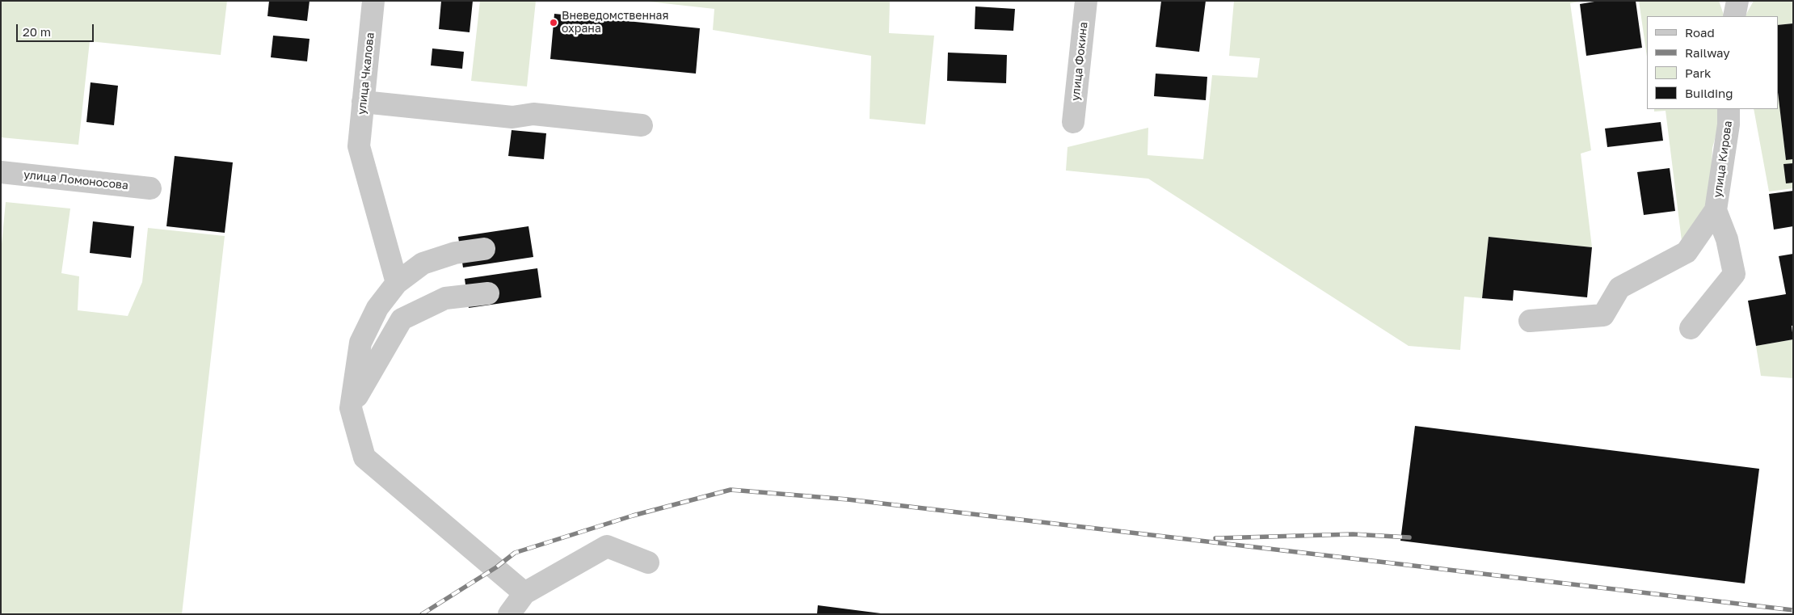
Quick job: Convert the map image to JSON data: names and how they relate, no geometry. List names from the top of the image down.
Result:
{
  "streets": {
    "street": [
      "улица Фокина",
      "улица Чкалова",
      "улица Кирова",
      "улица Ломоносова"
    ]
  },
  "places": ["Вневедомственная охрана"],
  "legend": [
    "Road",
    "Railway",
    "Park",
    "Building"
  ],
  "scale_bar": "20 m"
}
